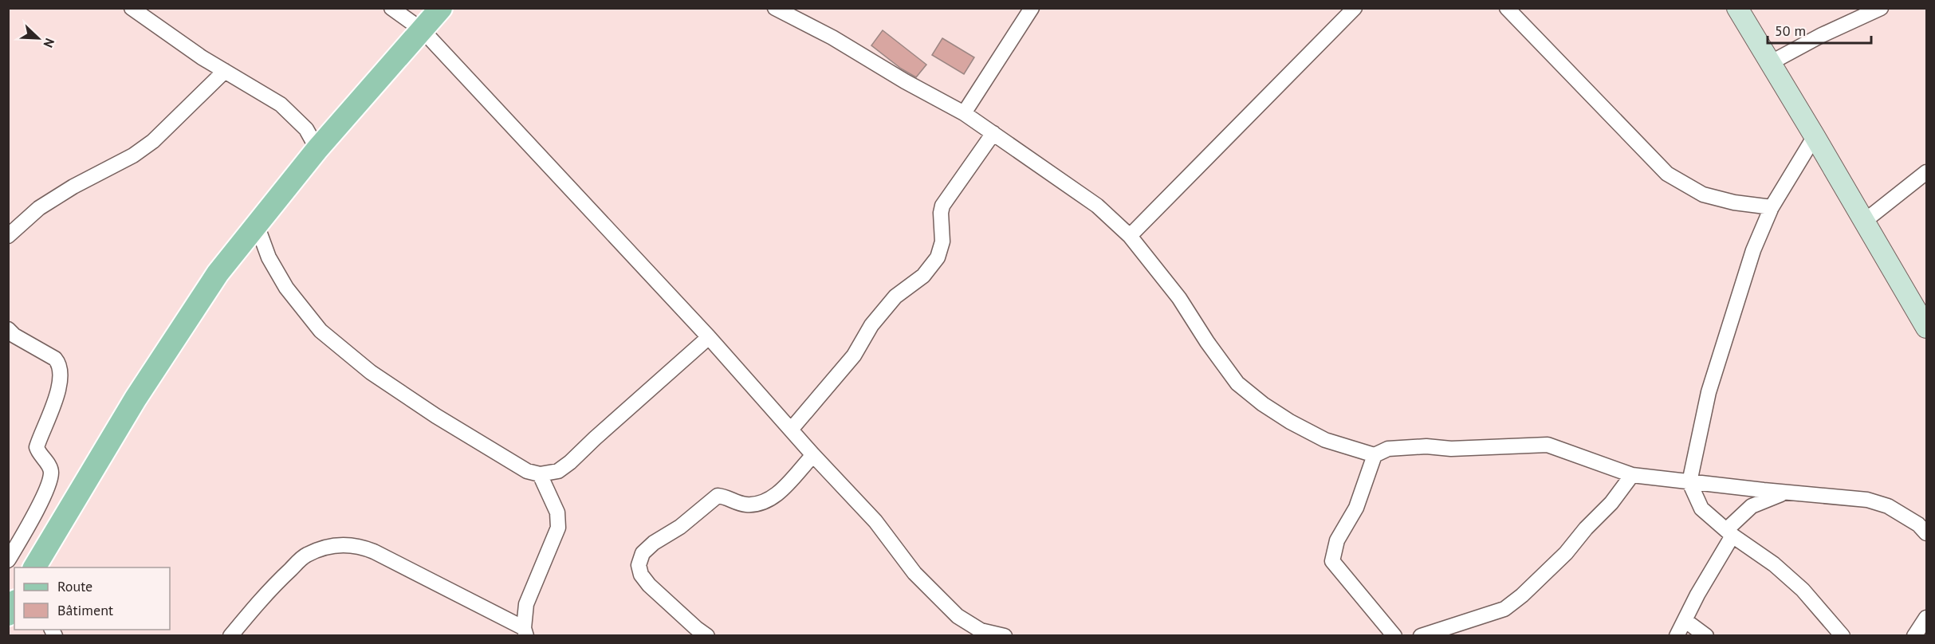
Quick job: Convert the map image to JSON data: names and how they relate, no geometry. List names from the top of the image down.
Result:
{
  "legend": ["Route", "Bâtiment"],
  "scale_bar": "50 m",
  "north": "bottom right"
}
